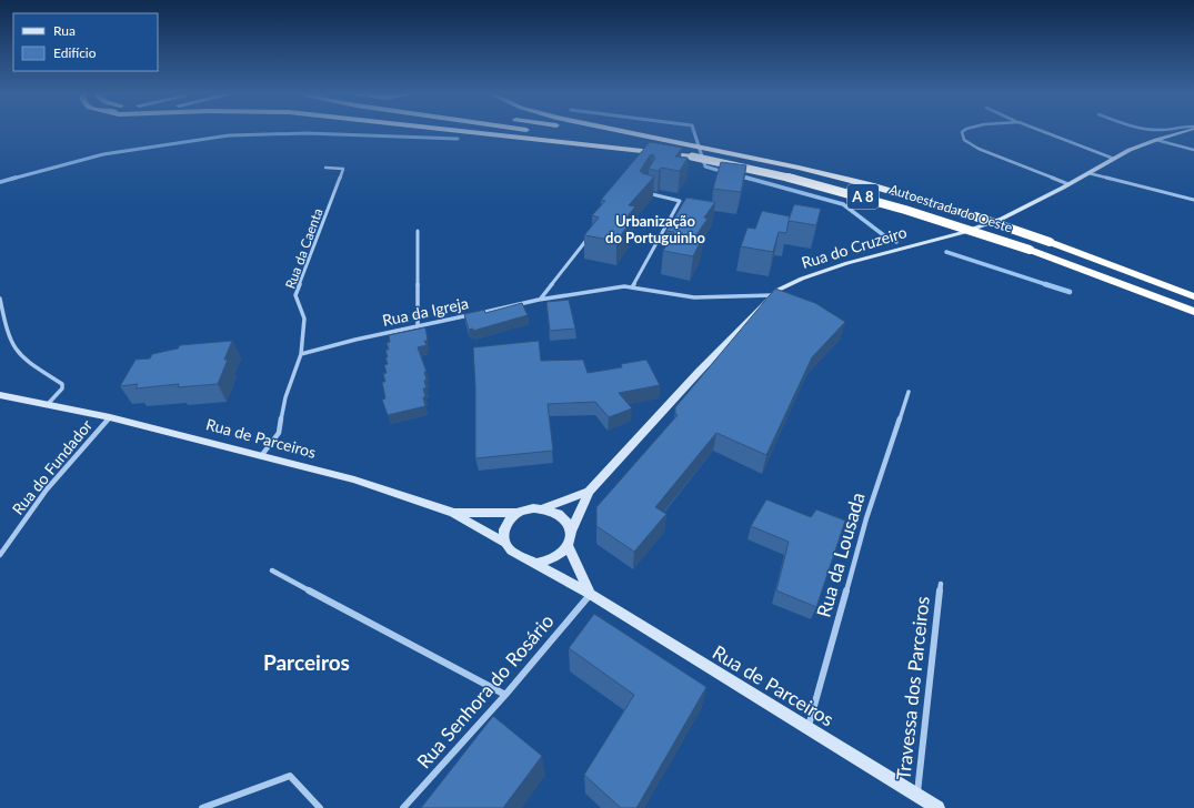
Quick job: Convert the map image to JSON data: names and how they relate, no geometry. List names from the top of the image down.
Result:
{
  "streets": {
    "highway": ["A 8", "Autoestrada do Oeste"],
    "street": [
      "Rua do Cruzeiro",
      "Rua da Caenta",
      "Rua da Igreja",
      "Rua de Parceiros",
      "Rua do Fundador",
      "Rua da Lousada",
      "Travessa dos Parceiros",
      "Rua Senhora do Rosário"
    ]
  },
  "crossings": [
    ["A 8", "Autoestrada do Oeste"],
    ["Rua do Cruzeiro", "Rua da Igreja"],
    ["Rua do Cruzeiro", "Rua de Parceiros"],
    ["Rua da Caenta", "Rua da Igreja"],
    ["Rua de Parceiros", "Rua do Fundador"],
    ["Rua de Parceiros", "Rua da Lousada"],
    ["Rua de Parceiros", "Travessa dos Parceiros"],
    ["Rua de Parceiros", "Rua Senhora do Rosário"]
  ],
  "districts": ["Urbanização do Portuguinho", "Parceiros"],
  "legend": ["Rua", "Edifício"]
}
